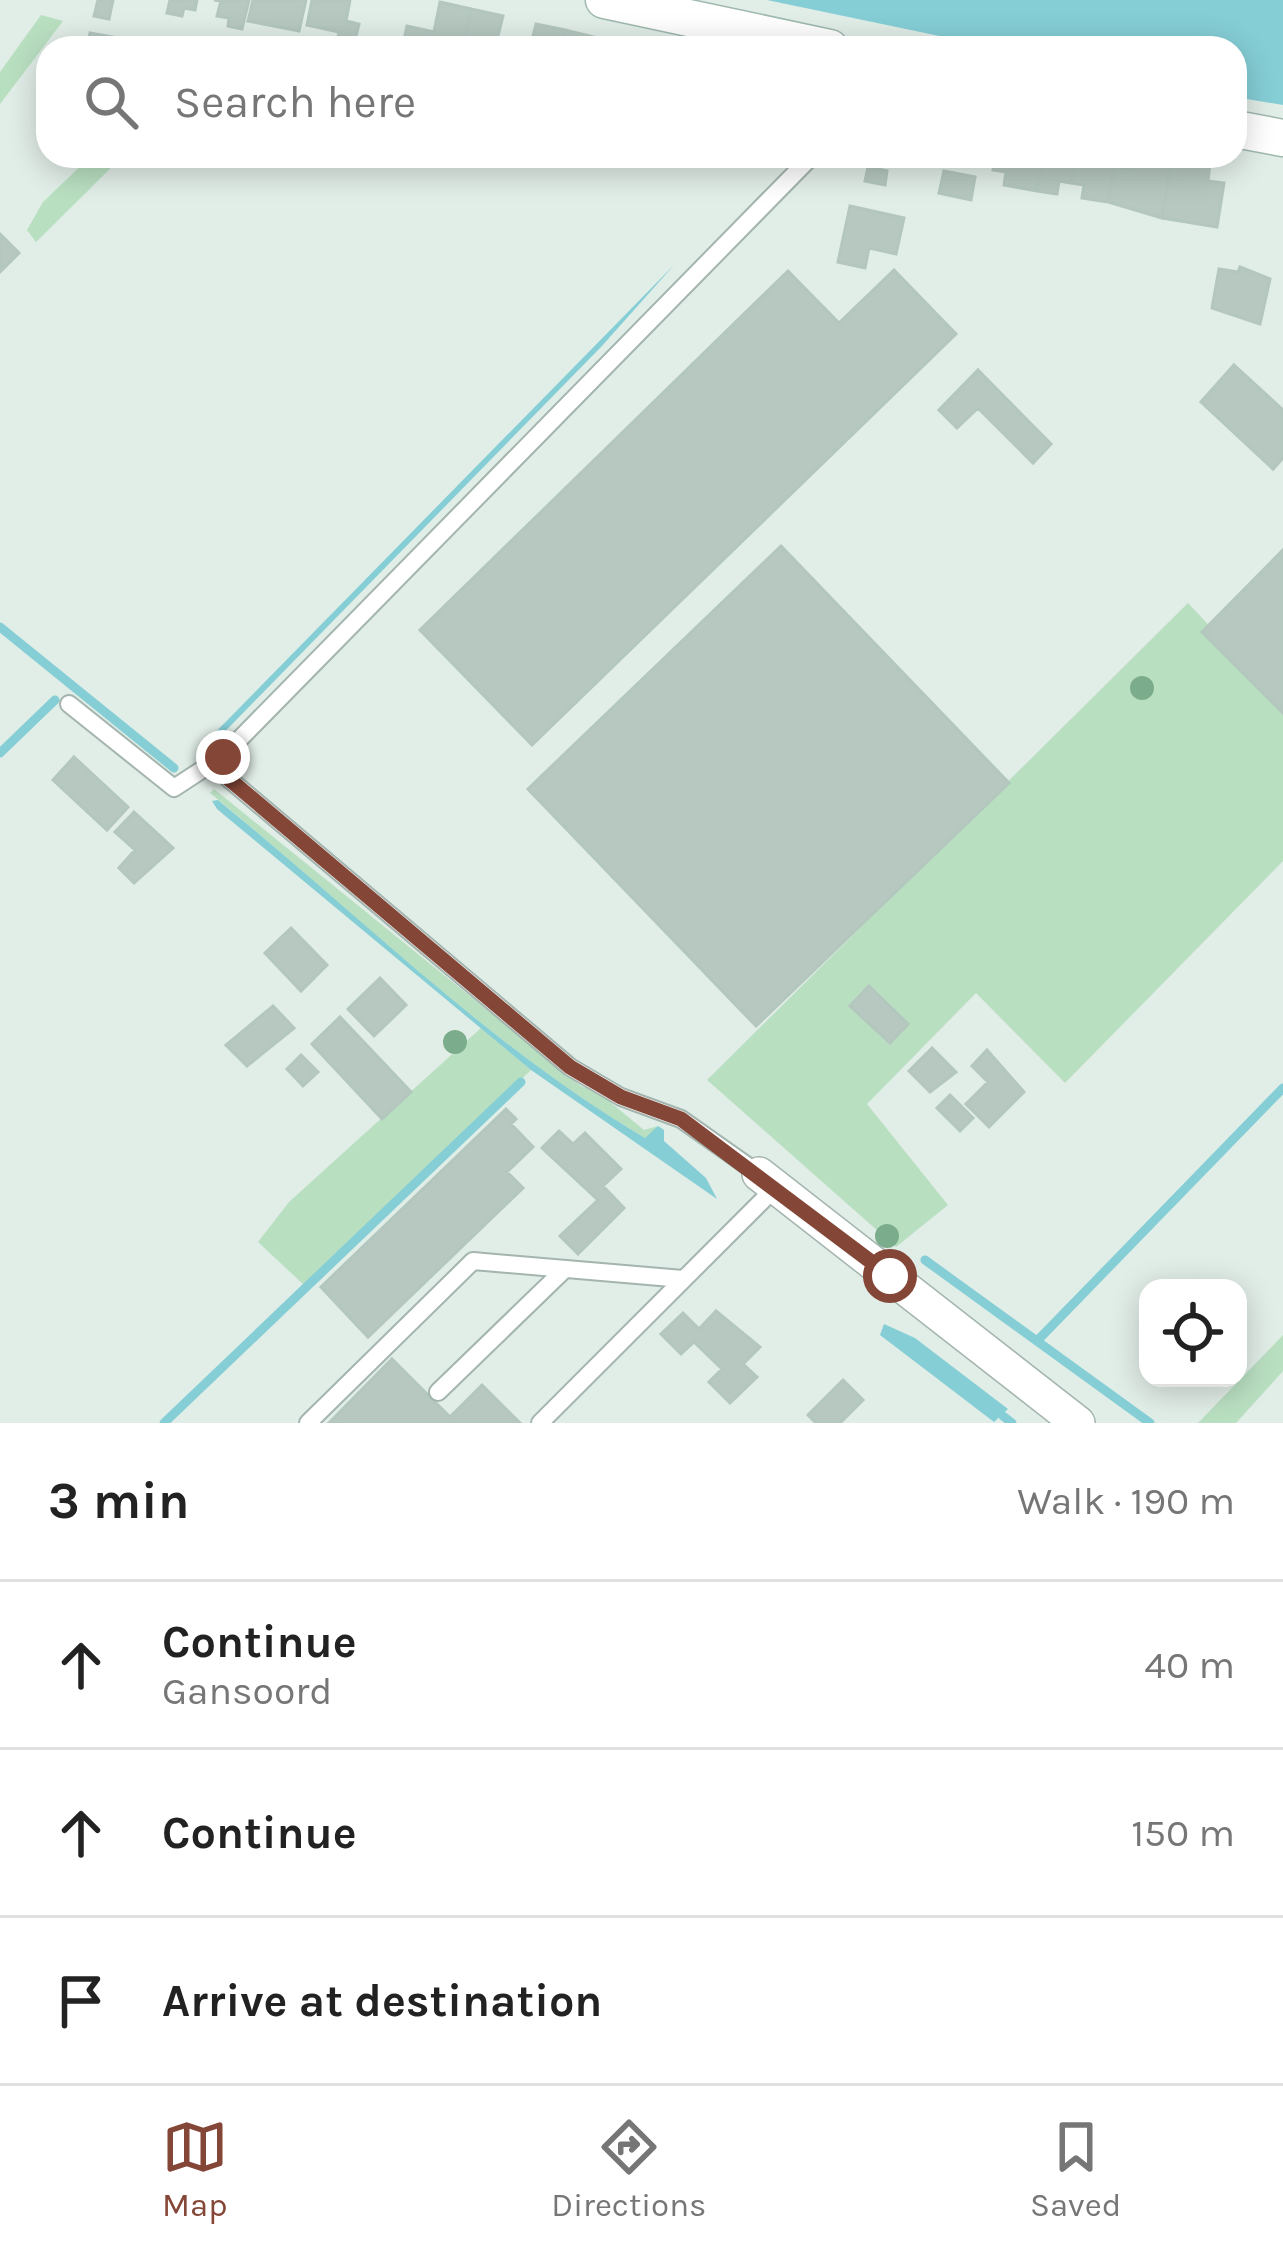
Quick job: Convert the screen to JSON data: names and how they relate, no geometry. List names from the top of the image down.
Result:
{
  "page": {
    "search": "Search here",
    "heading": ["3 min", "Walk · 190 m"],
    "list": [
      ["Continue", "Gansoord", "40 m"],
      ["Continue", "150 m"],
      "Arrive at destination"
    ],
    "nav": ["Map", "Directions", "Saved"]
  }
}
